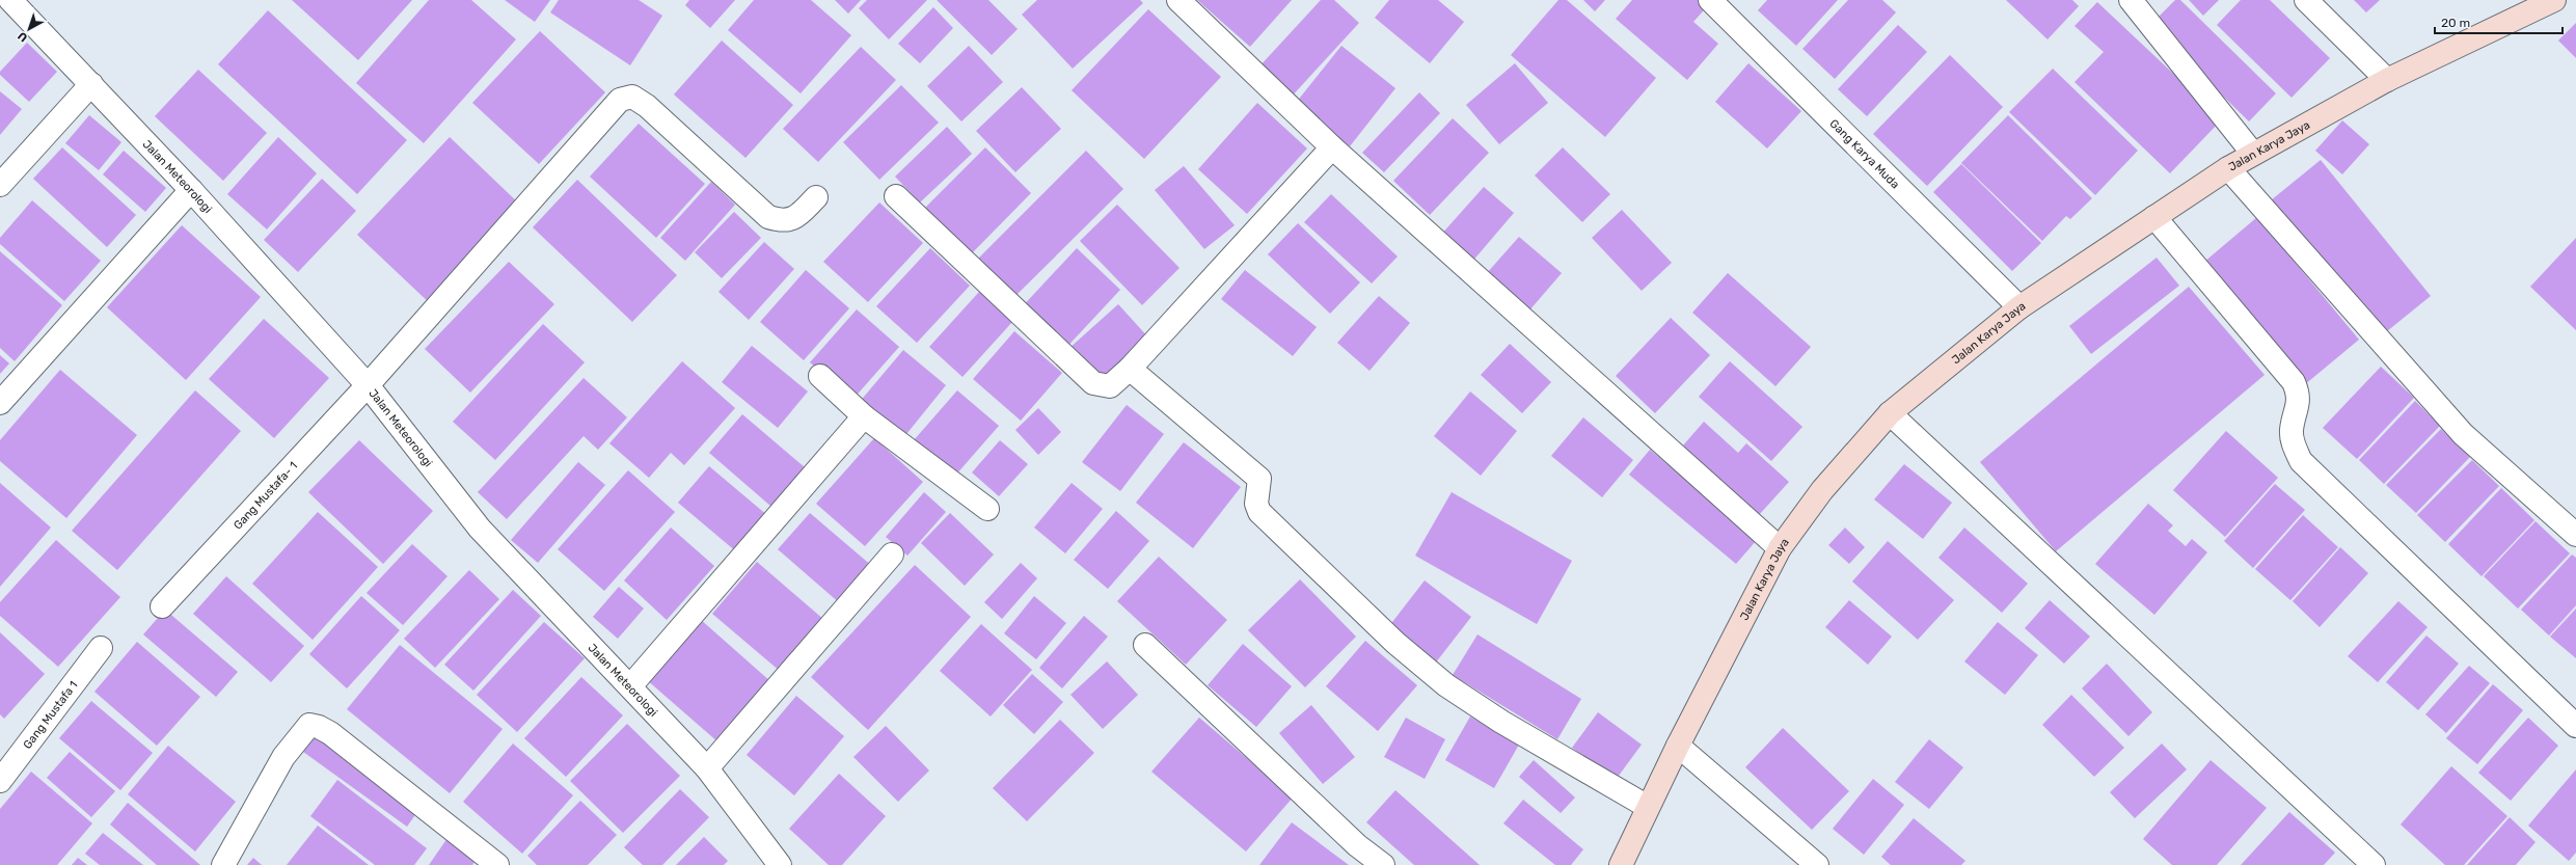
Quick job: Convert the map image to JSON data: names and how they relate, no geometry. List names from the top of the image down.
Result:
{
  "streets": {
    "main road": ["Jalan Karya Jaya"],
    "street": [
      "Gang Karya Muda",
      "Jalan Meteorologi",
      "Gang Mustafa- 1",
      "Gang Mustafa 1"
    ]
  },
  "crossings": [
    ["Jalan Karya Jaya", "Gang Karya Muda"],
    ["Jalan Meteorologi", "Gang Mustafa- 1"]
  ],
  "scale_bar": "20 m",
  "north": "bottom left"
}
